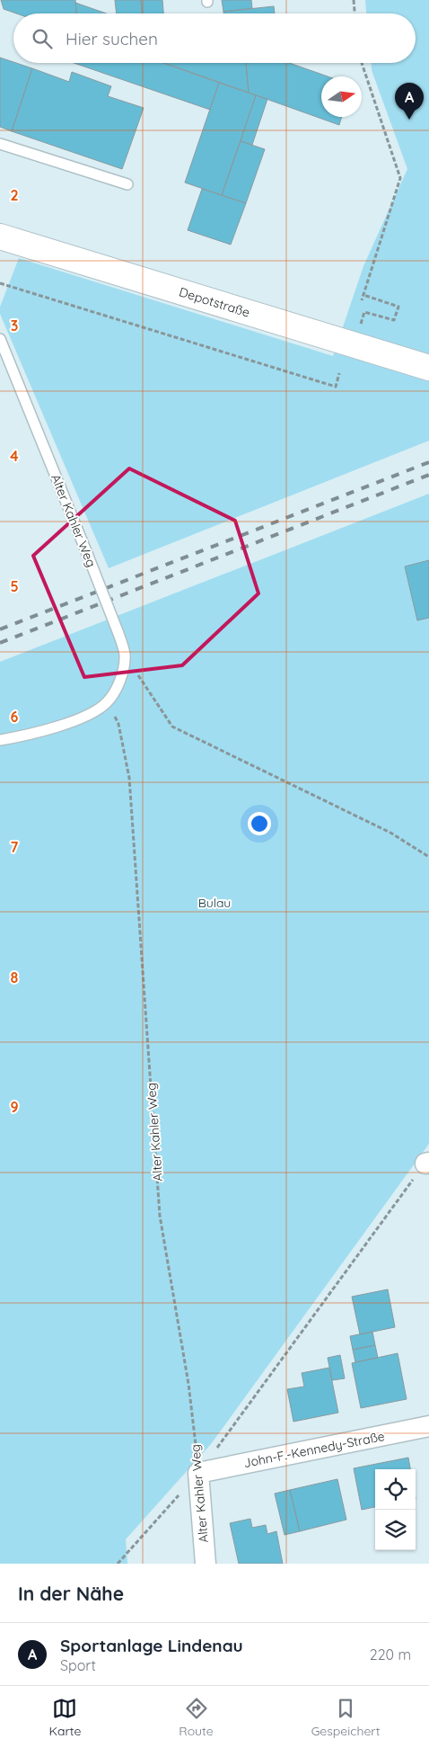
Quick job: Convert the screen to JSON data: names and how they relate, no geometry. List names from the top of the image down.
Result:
{
  "streets": {
    "main road": ["Depotstraße"],
    "street": ["Alter Kahler Weg", "John-F.-Kennedy-Straße"]
  },
  "crossings": [
    ["Alter Kahler Weg", "John-F.-Kennedy-Straße"]
  ],
  "parks": ["Bulau"],
  "north": "right",
  "page": {
    "search": "Hier suchen",
    "pins": "A",
    "heading": "In der Nähe",
    "list": [
      {
        "mark": "A",
        "name": "Sportanlage Lindenau",
        "note": "Sport",
        "value": "220 m"
      }
    ],
    "nav": ["Karte", "Route", "Gespeichert"]
  },
  "grid": {
    "rows": [
      "2",
      "3",
      "4",
      "5",
      "6",
      "7",
      "8",
      "9"
    ]
  }
}
